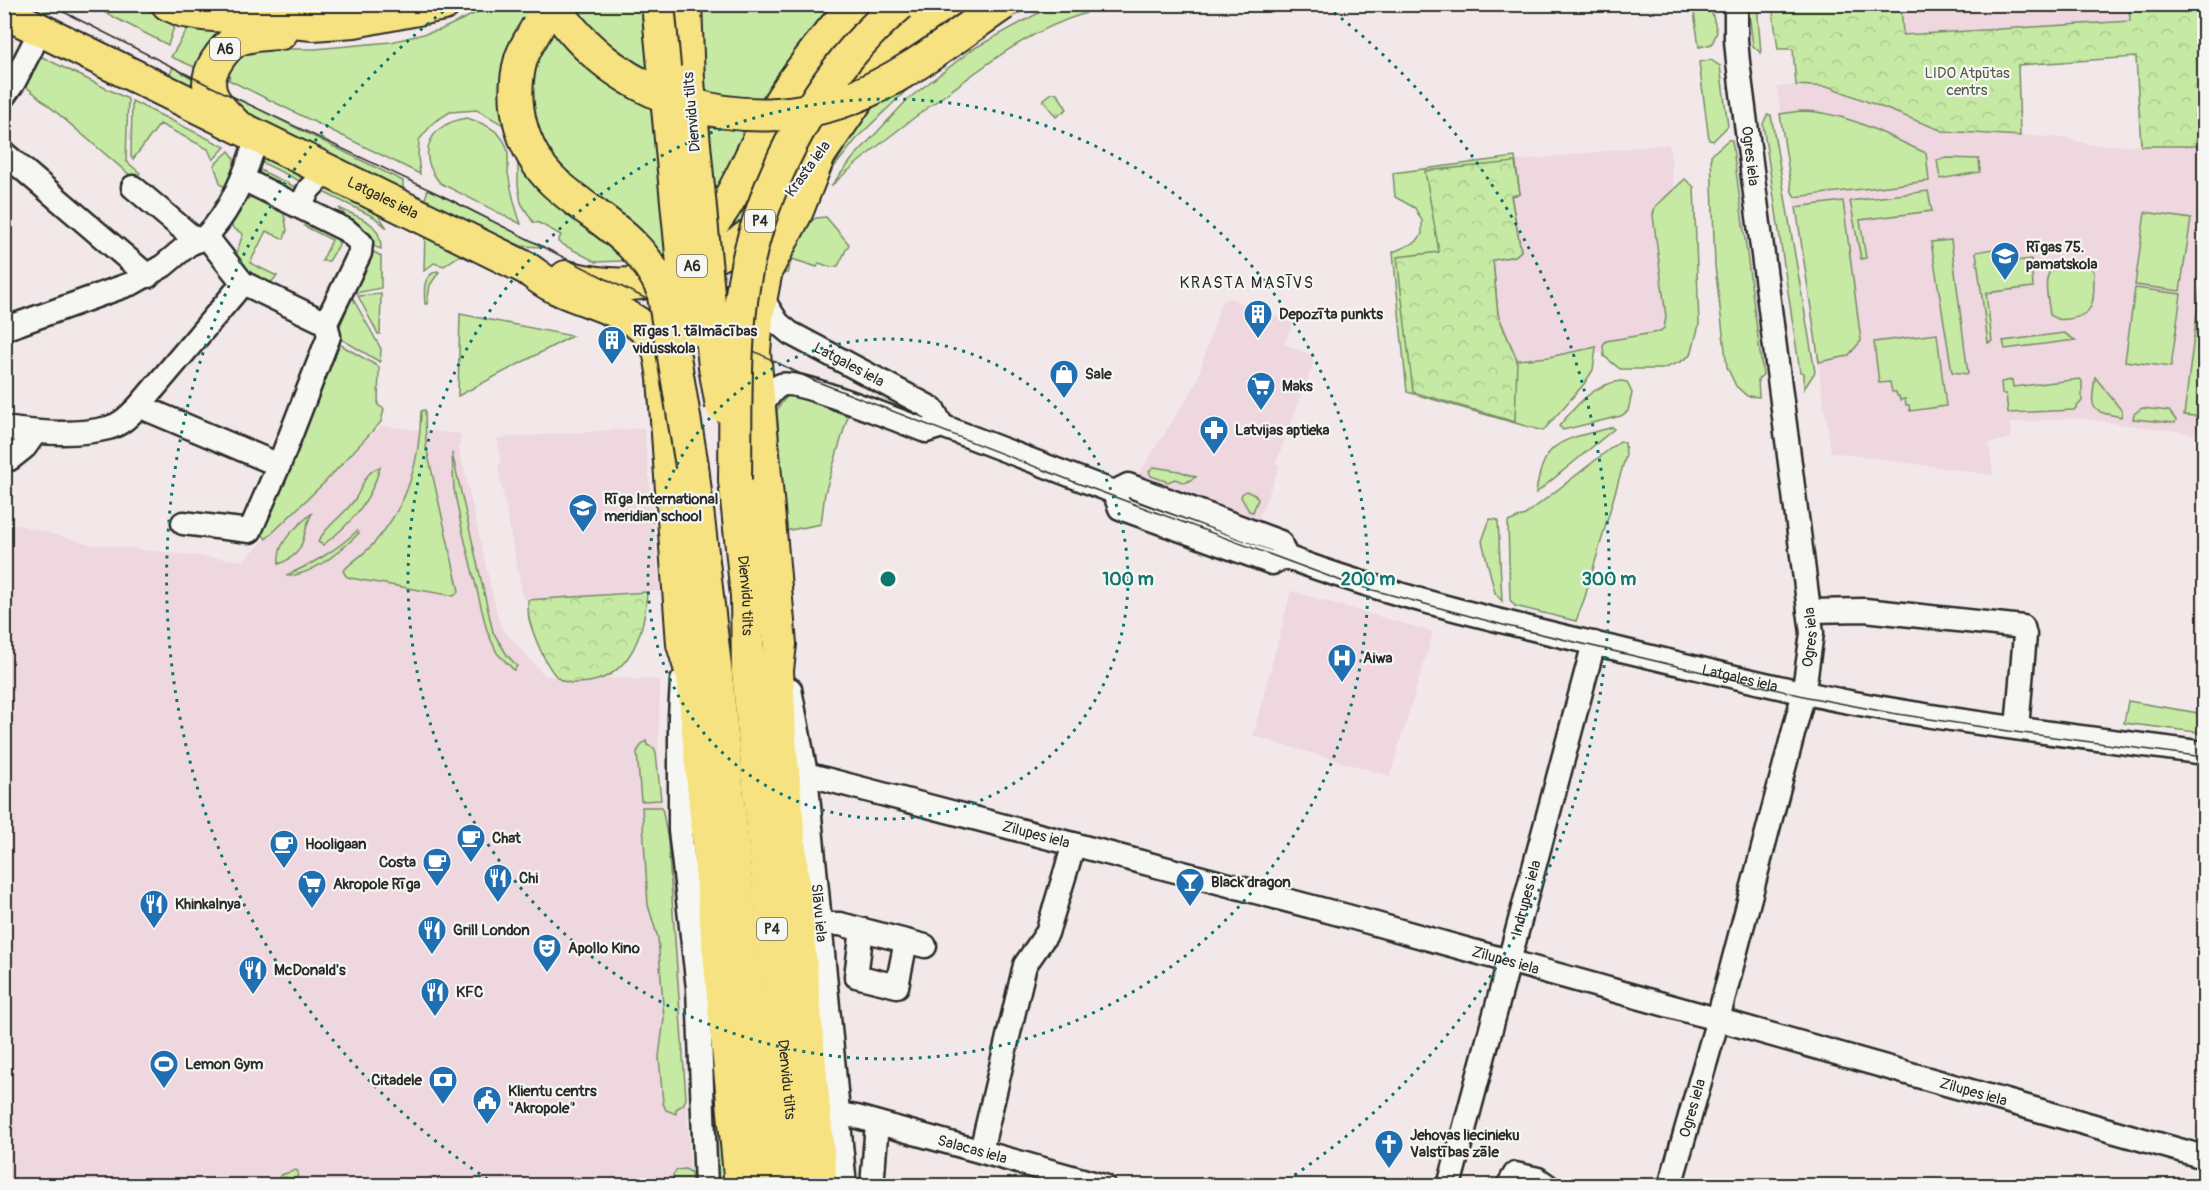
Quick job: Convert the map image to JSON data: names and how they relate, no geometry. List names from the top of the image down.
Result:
{
  "streets": {
    "highway": [
      "A6",
      "Dienvidu tilts",
      "Krasta iela",
      "Latgales iela",
      "P4"
    ],
    "street": [
      "Ogres iela",
      "Zilupes iela",
      "Indrupes iela",
      "Slāvu iela",
      "Salacas iela"
    ]
  },
  "crossings": [
    ["Dienvidu tilts", "P4"],
    ["Ogres iela", "Latgales iela"],
    ["Ogres iela", "Zilupes iela"],
    ["Krasta iela", "Latgales iela"],
    ["Latgales iela", "Indrupes iela"],
    ["Zilupes iela", "Indrupes iela"],
    ["Zilupes iela", "Slāvu iela"],
    ["Slāvu iela", "Salacas iela"]
  ],
  "districts": ["KRASTA MASĪVS"],
  "parks": ["LIDO Atpūtas centrs"],
  "places": {
    "school or university": ["Rīgas 75. pamatskola", "Rīga International meridian school"],
    "building": ["Depozīta punkts", "Rīgas 1. tālmācības vidusskola"],
    "shop": ["Sale"],
    "supermarket": ["Maks", "Akropole Rīga"],
    "pharmacy": ["Latvijas aptieka"],
    "hospital": ["Aiwa"],
    "cafe": ["Chat", "Hooligaan", "Costa"],
    "restaurant": [
      "Chi",
      "Khinkalnya",
      "Grill London",
      "McDonald's",
      "KFC"
    ],
    "bar": ["Black dragon"],
    "theatre": ["Apollo Kino"],
    "sports": ["Lemon Gym"],
    "bank": ["Citadele"],
    "public building": ["Klientu centrs \"Akropole\""],
    "church": ["Jehovas liecinieku Valstības zāle"]
  },
  "rings": ["100 m", "200 m", "300 m"]
}
